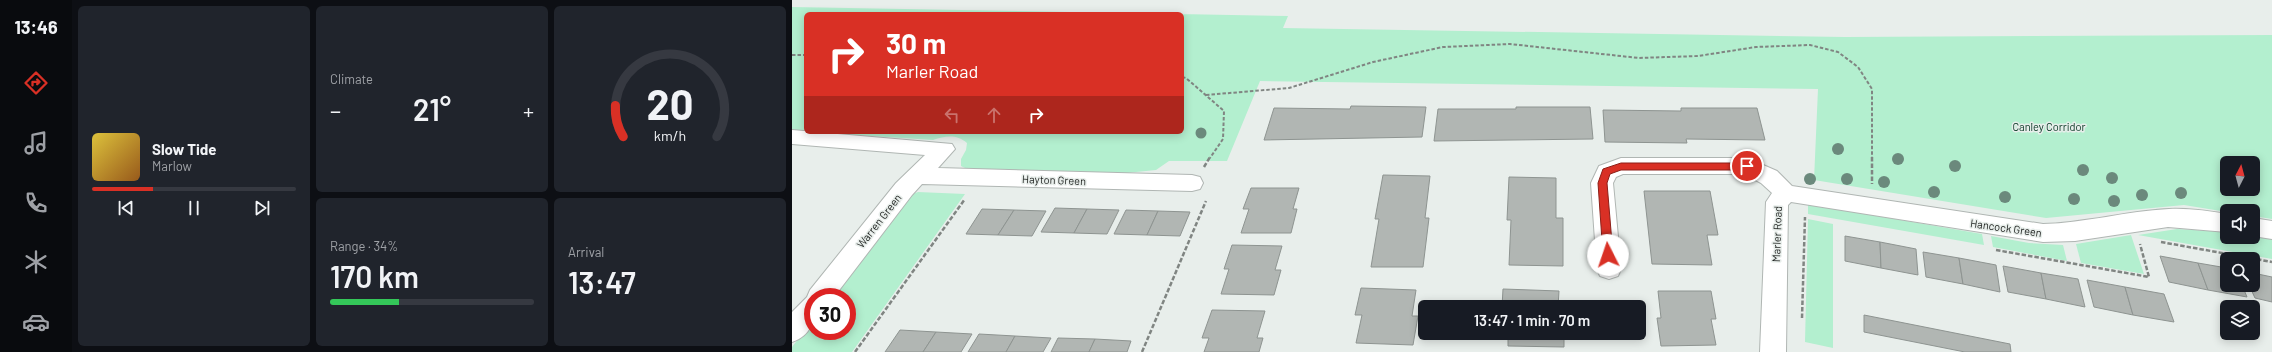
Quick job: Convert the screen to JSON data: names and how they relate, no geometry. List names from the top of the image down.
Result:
{
  "streets": {
    "street": [
      "Hayton Green",
      "Warren Green",
      "Hancock Green",
      "Marler Road"
    ]
  },
  "crossings": [
    ["Hayton Green", "Warren Green"],
    ["Hancock Green", "Marler Road"]
  ],
  "parks": ["Canley Corridor"],
  "north": "top",
  "page": {
    "tabs": "13:46",
    "tile": [
      "Climate",
      ["Range · 34%", "170 km"],
      ["Arrival", "13:47"]
    ],
    "turn": ["30 m", "Marler Road"],
    "heat": ["−", "21°", "+"],
    "song": ["Slow Tide", "Marlow"],
    "limit": "30",
    "trip": "13:47 · 1 min · 70 m",
    "gauge": ["20", "km/h"]
  }
}
